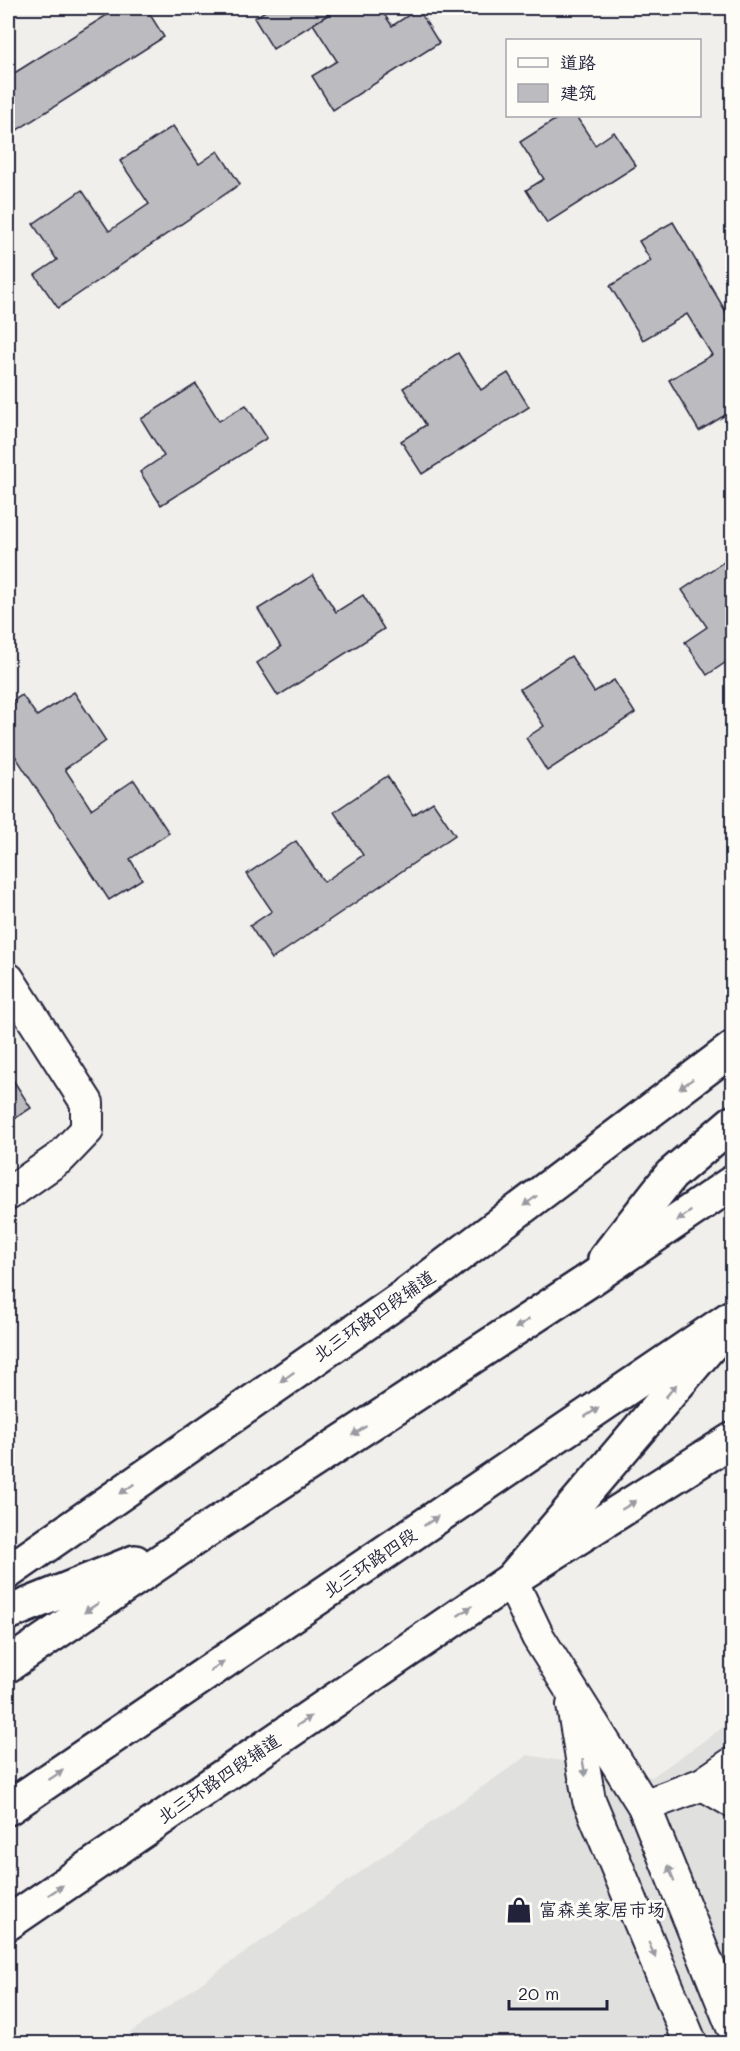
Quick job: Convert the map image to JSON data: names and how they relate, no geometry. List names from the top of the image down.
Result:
{
  "streets": {
    "main road": ["北三环路四段辅道", "北三环路四段"]
  },
  "places": {
    "shop": ["富森美家居市场"]
  },
  "legend": ["道路", "建筑"],
  "scale_bar": "20 m"
}
